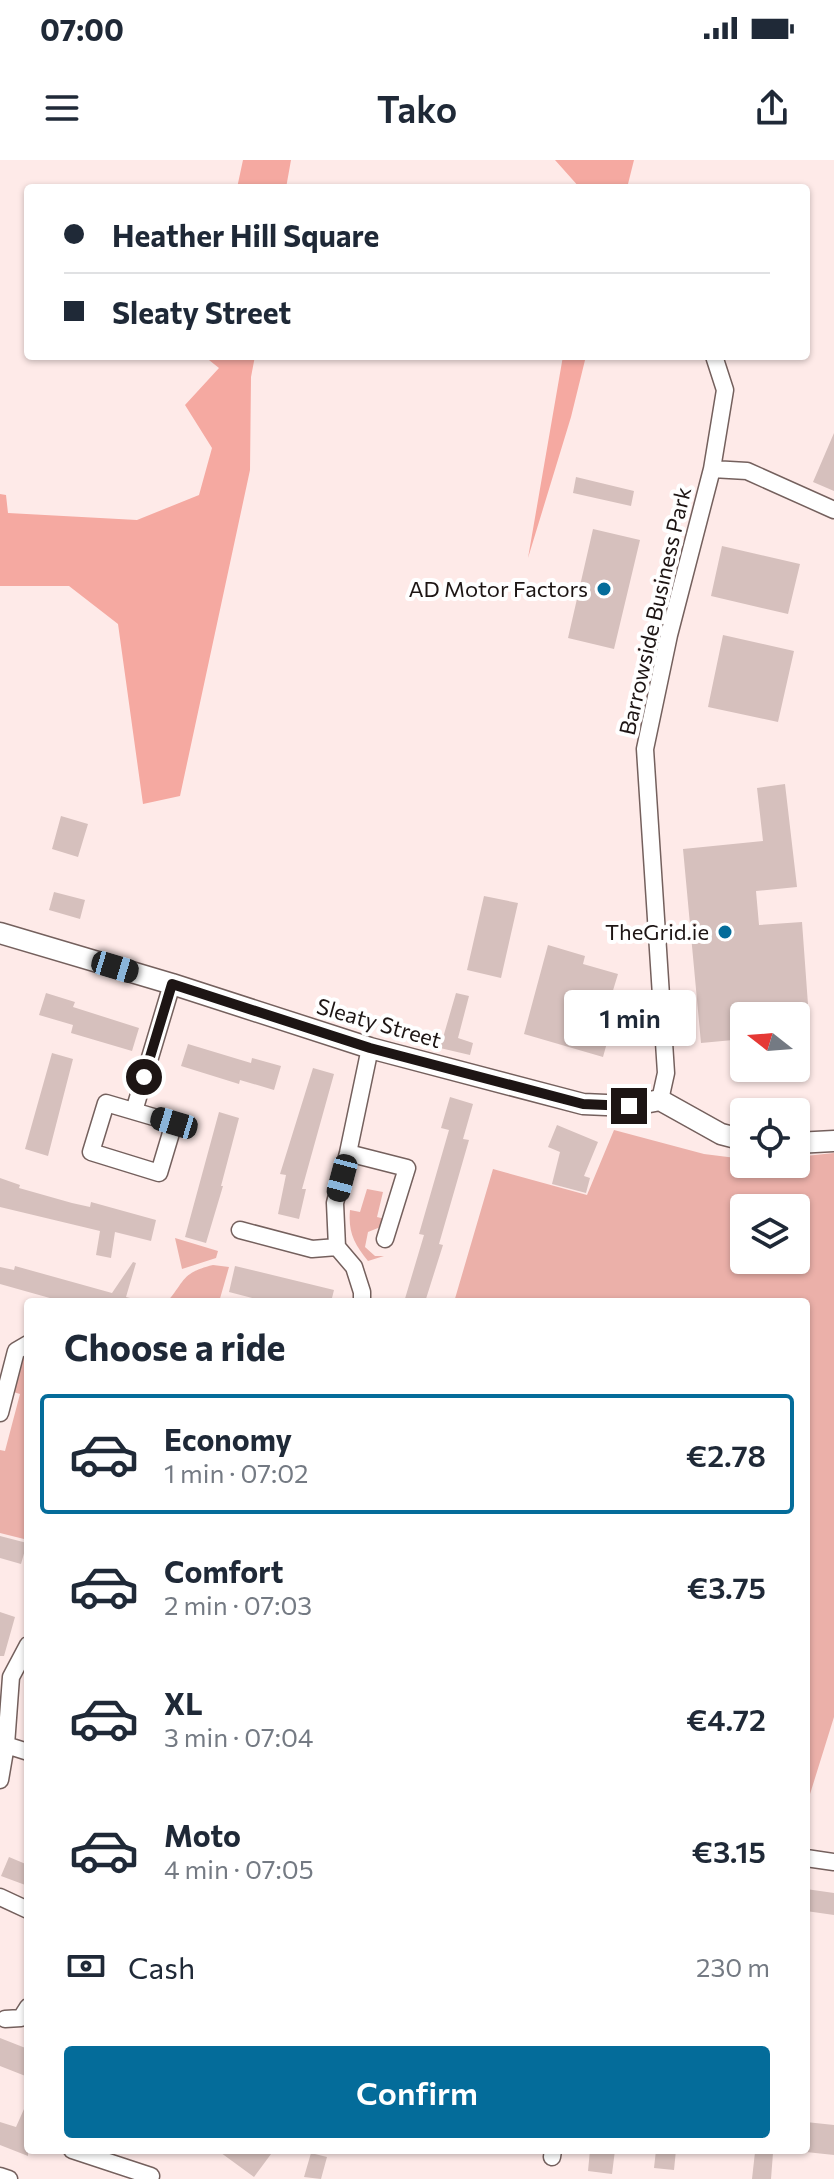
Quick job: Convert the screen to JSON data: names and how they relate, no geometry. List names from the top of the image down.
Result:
{
  "streets": {
    "street": ["Barrowside Business Park", "Sleaty Street"]
  },
  "crossings": [
    ["Barrowside Business Park", "Sleaty Street"]
  ],
  "places": ["AD Motor Factors", "TheGrid.ie"],
  "north": "left",
  "page": {
    "status": "07:00",
    "header": "Tako",
    "banner": ["Heather Hill Square", "Sleaty Street"],
    "bubble": "1 min",
    "heading": "Choose a ride",
    "list": [
      {
        "name": "Economy",
        "note": "1 min · 07:02",
        "value": "€2.78"
      },
      {
        "name": "Comfort",
        "note": "2 min · 07:03",
        "value": "€3.75"
      },
      {
        "name": "XL",
        "note": "3 min · 07:04",
        "value": "€4.72"
      },
      {
        "name": "Moto",
        "note": "4 min · 07:05",
        "value": "€3.15"
      }
    ],
    "pay": ["Cash", "230 m"],
    "buttons": "Confirm"
  }
}
